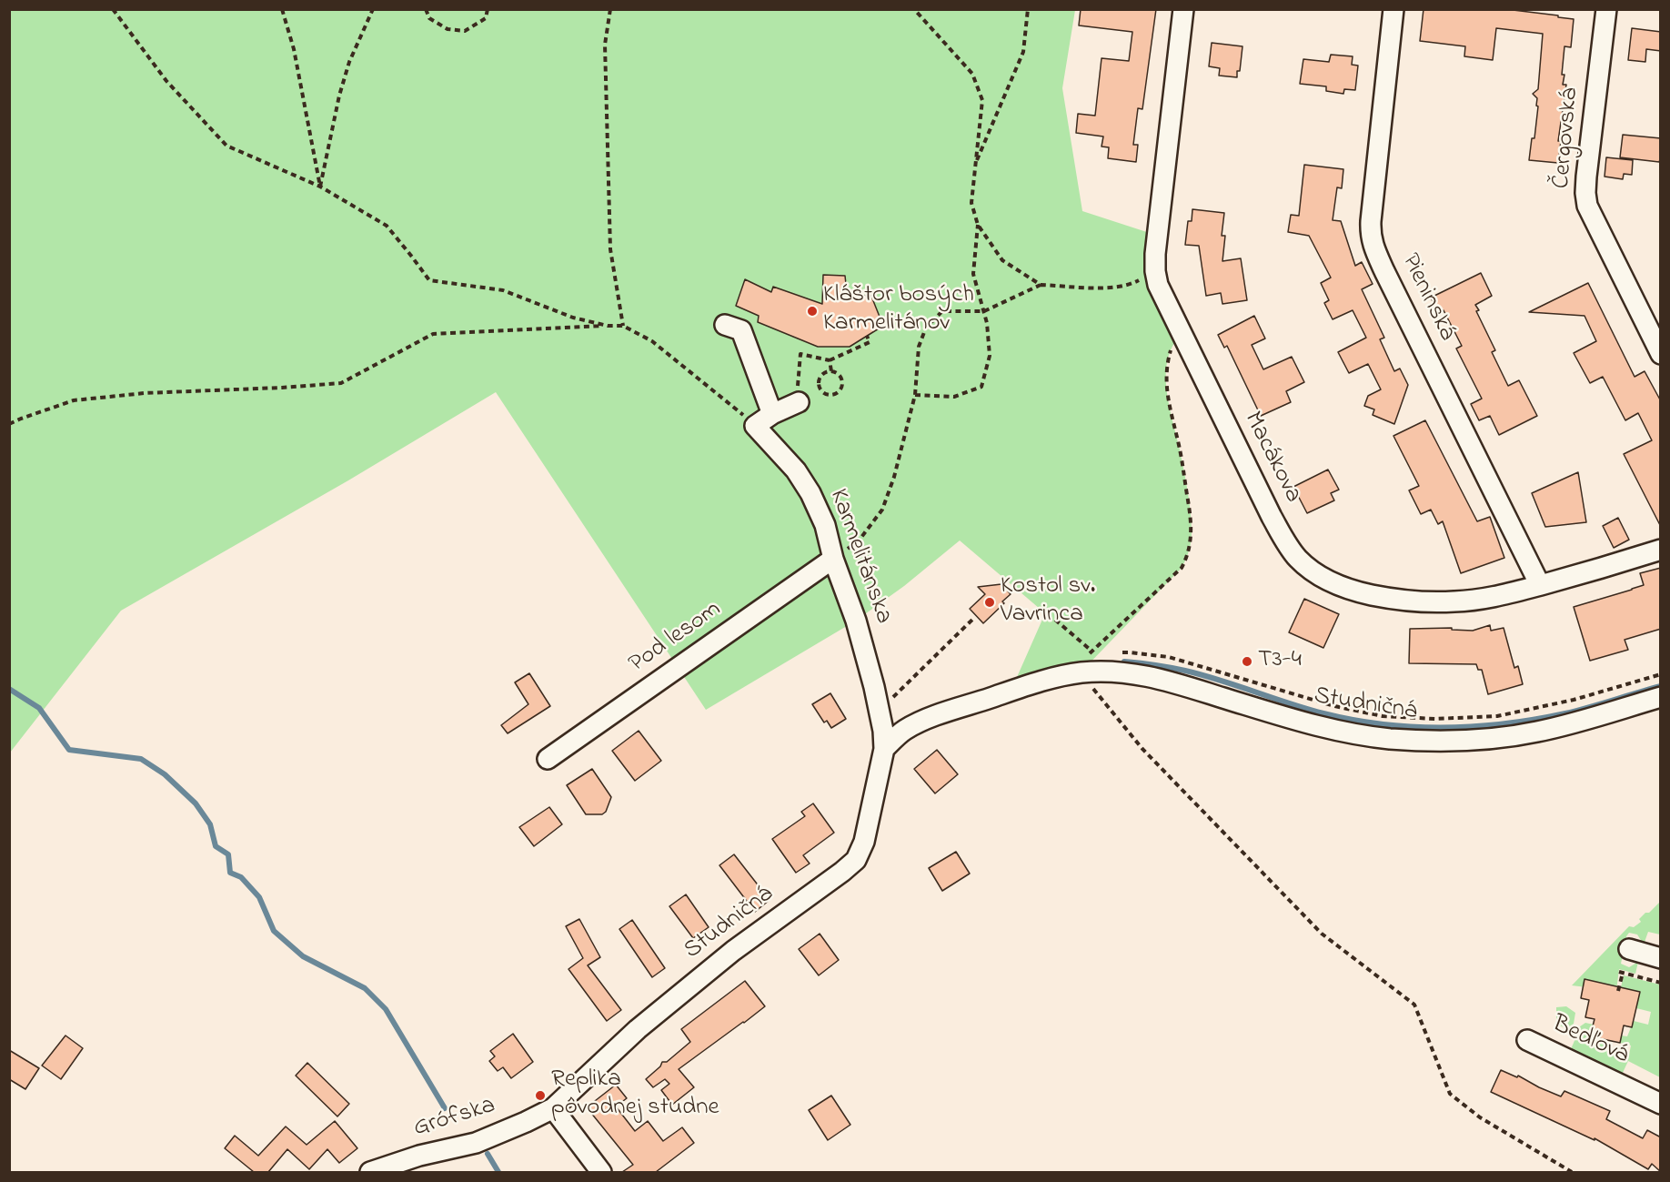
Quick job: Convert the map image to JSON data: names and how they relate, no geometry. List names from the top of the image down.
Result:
{
  "streets": {
    "street": [
      "Čergovská",
      "Pieninská",
      "Macákova",
      "Karmelitánska",
      "Pod lesom",
      "Studničná",
      "Bedľová",
      "Grófska"
    ]
  },
  "crossings": [
    ["Pieninská", "Macákova"],
    ["Karmelitánska", "Pod lesom"],
    ["Karmelitánska", "Studničná"],
    ["Studničná", "Grófska"]
  ],
  "places": [
    "Kláštor bosých Karmelitánov",
    "Kostol sv. Vavrinca",
    "T3-4",
    "Replika pôvodnej studne"
  ]
}
